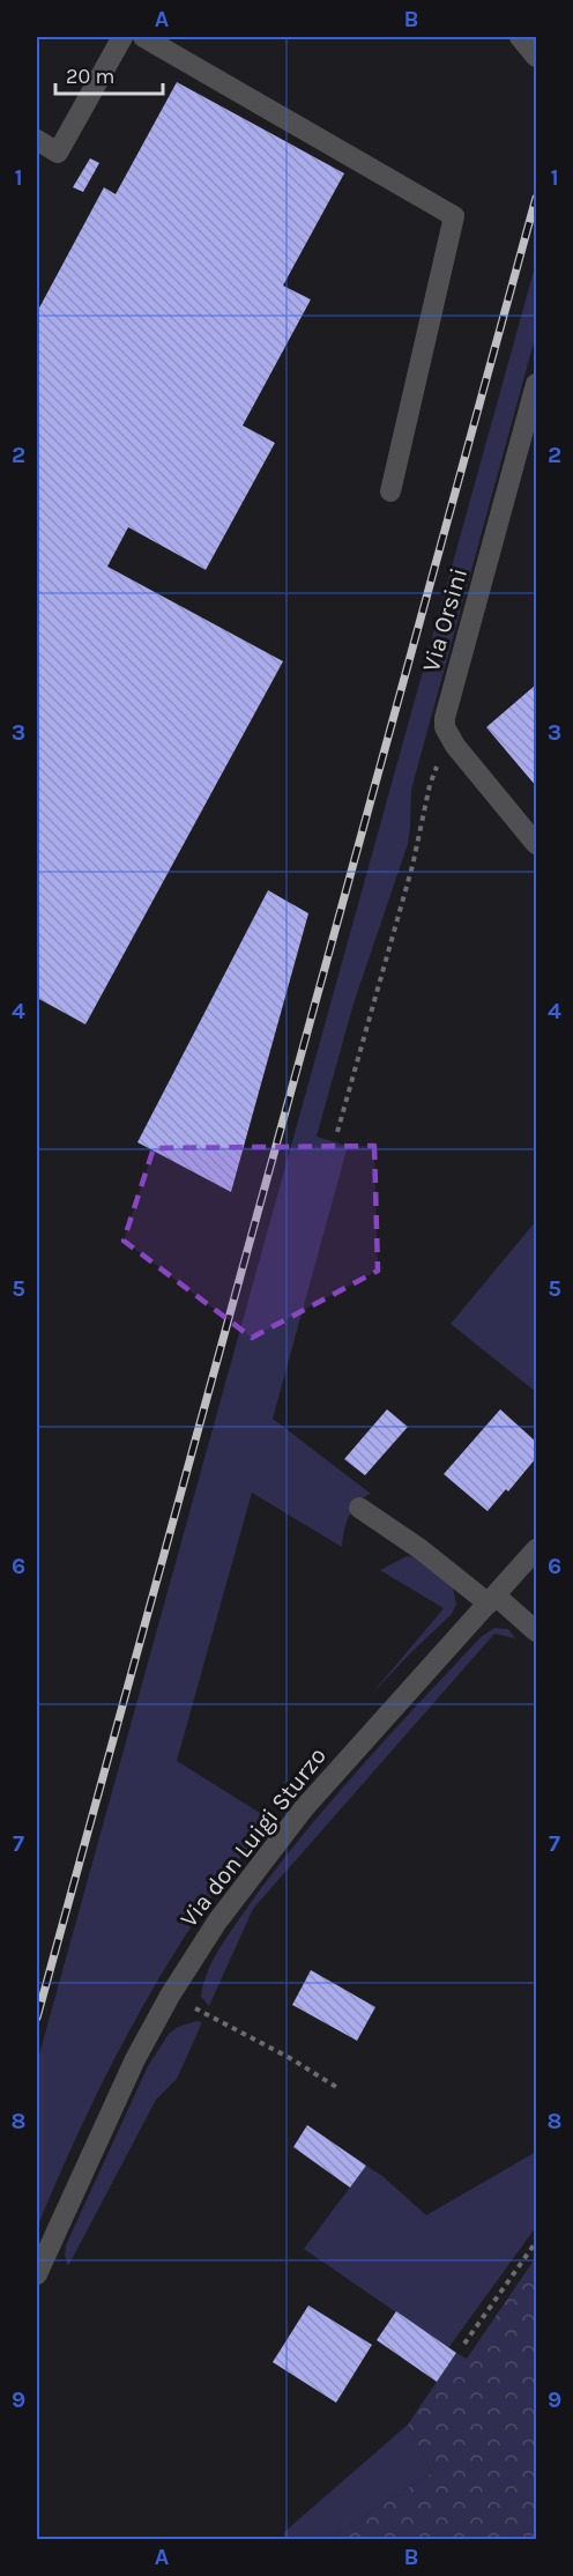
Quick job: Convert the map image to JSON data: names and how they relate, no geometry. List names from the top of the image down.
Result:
{
  "streets": {
    "street": ["Via Orsini", "Via don Luigi Sturzo"]
  },
  "scale_bar": "20 m",
  "grid": {
    "columns": ["A", "B"],
    "rows": [
      "1",
      "2",
      "3",
      "4",
      "5",
      "6",
      "7",
      "8",
      "9"
    ]
  }
}
